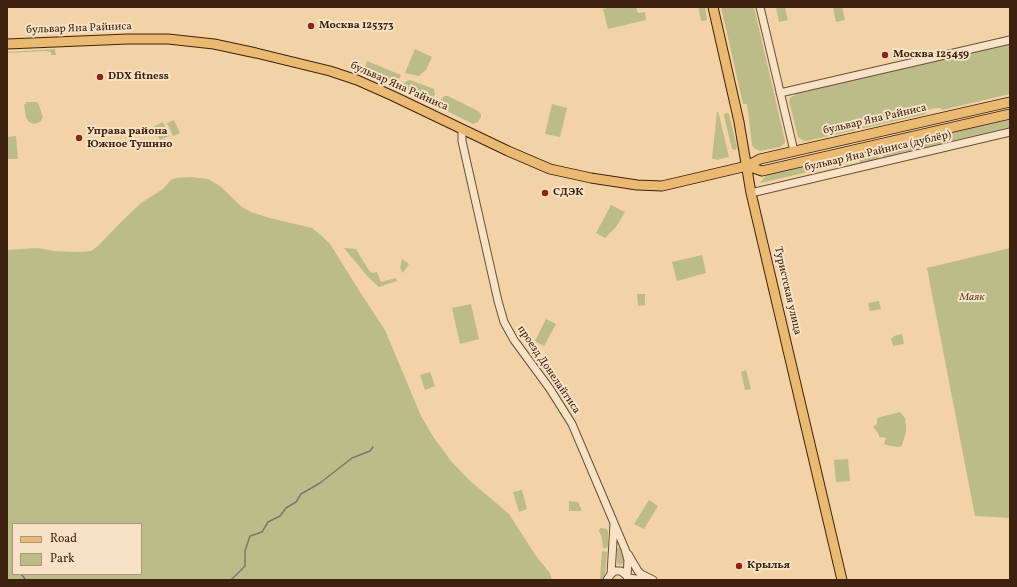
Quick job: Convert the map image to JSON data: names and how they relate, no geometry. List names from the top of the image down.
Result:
{
  "streets": {
    "main road": ["бульвар Яна Райниса", "Туристская улица"],
    "street": ["бульвар Яна Райниса (дублёр)", "проезд Донелайтиса"]
  },
  "crossings": [
    ["бульвар Яна Райниса", "Туристская улица"],
    ["бульвар Яна Райниса", "проезд Донелайтиса"],
    ["бульвар Яна Райниса (дублёр)", "Туристская улица"]
  ],
  "parks": ["Маяк"],
  "places": [
    "Москва 125373",
    "Москва 125459",
    "DDX fitness",
    "Управа района Южное Тушино",
    "СДЭК",
    "Крылья"
  ],
  "legend": ["Road", "Park"]
}
